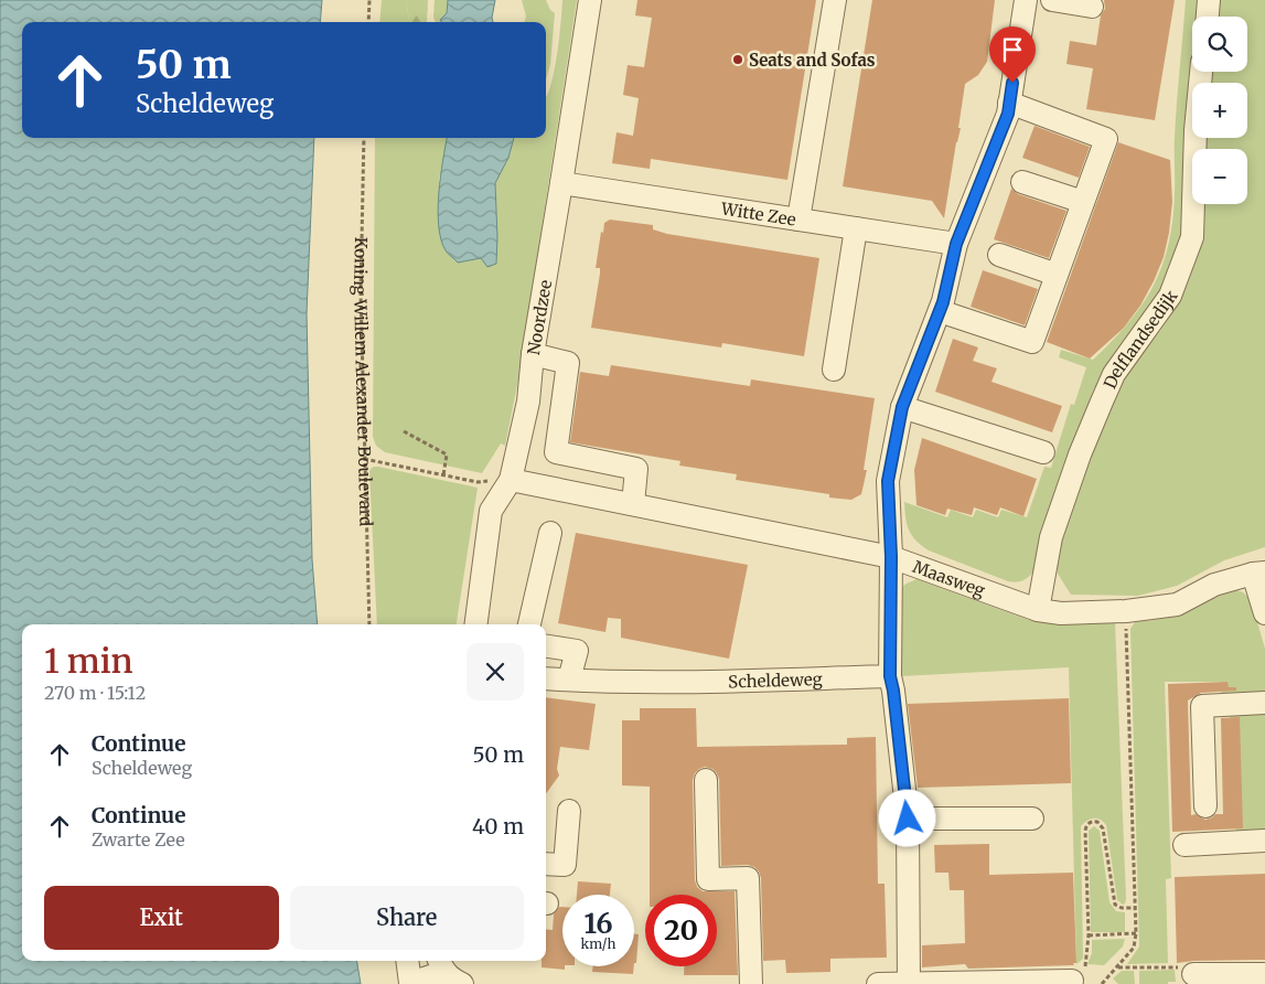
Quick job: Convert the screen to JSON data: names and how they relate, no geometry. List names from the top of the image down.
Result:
{
  "streets": {
    "street": [
      "Witte Zee",
      "Noordzee",
      "Delflandsedijk",
      "Maasweg",
      "Scheldeweg"
    ],
    "path": ["Koning Willem Alexander Boulevard"]
  },
  "crossings": [
    ["Witte Zee", "Noordzee"],
    ["Noordzee", "Maasweg"],
    ["Delflandsedijk", "Maasweg"]
  ],
  "places": ["Seats and Sofas"],
  "page": {
    "map_buttons": ["+", "−"],
    "turn": ["50 m", "Scheldeweg"],
    "heading": ["1 min", "270 m · 15:12"],
    "list": [
      {
        "name": "Continue",
        "note": "Scheldeweg",
        "value": "50 m"
      },
      {
        "name": "Continue",
        "note": "Zwarte Zee",
        "value": "40 m"
      }
    ],
    "buttons": ["Exit", "Share"],
    "speed": "16 km/h",
    "limit": "20"
  }
}
